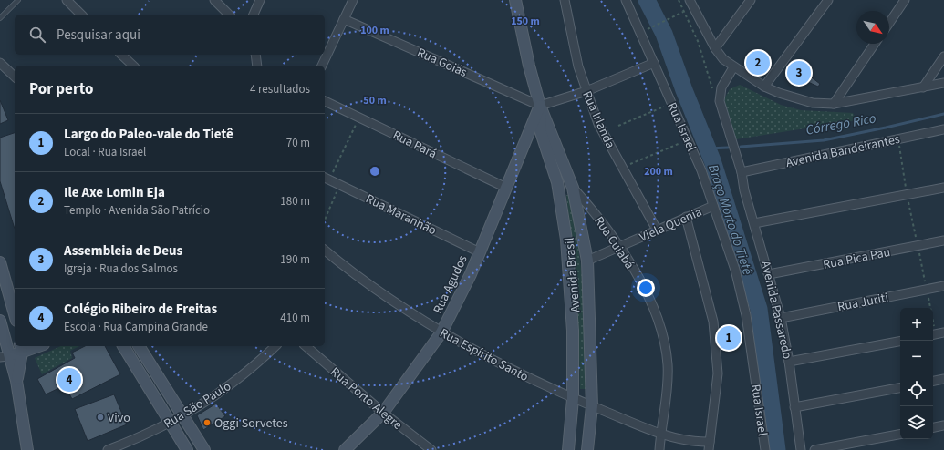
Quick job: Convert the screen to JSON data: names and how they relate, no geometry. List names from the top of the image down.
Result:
{
  "streets": {
    "street": [
      "Rua Goiás",
      "Rua Irlanda",
      "Rua Israel",
      "Rua Pará",
      "Avenida Bandeirantes",
      "Rua Maranhão",
      "Viela Quenia",
      "Rua Cuiabá",
      "Rua Pica Pau",
      "Avenida Brasil",
      "Rua Agudos",
      "Rua Juriti",
      "Avenida Passaredo",
      "Rua Espírito Santo",
      "Rua Porto Alegre",
      "Rua São Paulo"
    ]
  },
  "crossings": [
    ["Rua Goiás", "Avenida Brasil"],
    ["Rua Goiás", "Rua Agudos"],
    ["Rua Irlanda", "Viela Quenia"],
    ["Rua Israel", "Viela Quenia"],
    ["Rua Pará", "Rua Agudos"],
    ["Avenida Bandeirantes", "Avenida Passaredo"],
    ["Rua Maranhão", "Rua Agudos"],
    ["Viela Quenia", "Rua Cuiabá"],
    ["Viela Quenia", "Avenida Brasil"],
    ["Rua Cuiabá", "Avenida Brasil"],
    ["Rua Cuiabá", "Rua Espírito Santo"],
    ["Rua Pica Pau", "Avenida Passaredo"],
    ["Avenida Brasil", "Rua Agudos"],
    ["Avenida Brasil", "Rua Espírito Santo"],
    ["Rua Agudos", "Rua Espírito Santo"],
    ["Rua Agudos", "Rua Porto Alegre"],
    ["Rua Juriti", "Avenida Passaredo"]
  ],
  "water": ["Córrego Rico", "Braço Morto do Tietê"],
  "places": ["Vivo", "Oggi Sorvetes"],
  "north": "bottom right",
  "page": {
    "search": "Pesquisar aqui",
    "pins": [
      "2",
      "3",
      "1",
      "4"
    ],
    "heading": ["Por perto", "4 resultados"],
    "list": [
      {
        "mark": "1",
        "name": "Largo do Paleo-vale do Tietê",
        "note": "Local · Rua Israel",
        "value": "70 m"
      },
      {
        "mark": "2",
        "name": "Ile Axe Lomin Eja",
        "note": "Templo · Avenida São Patrício",
        "value": "180 m"
      },
      {
        "mark": "3",
        "name": "Assembleia de Deus",
        "note": "Igreja · Rua dos Salmos",
        "value": "190 m"
      },
      {
        "mark": "4",
        "name": "Colégio Ribeiro de Freitas",
        "note": "Escola · Rua Campina Grande",
        "value": "410 m"
      }
    ],
    "map_buttons": ["+", "−"]
  },
  "rings": [
    "150 m",
    "100 m",
    "50 m",
    "200 m"
  ]
}
